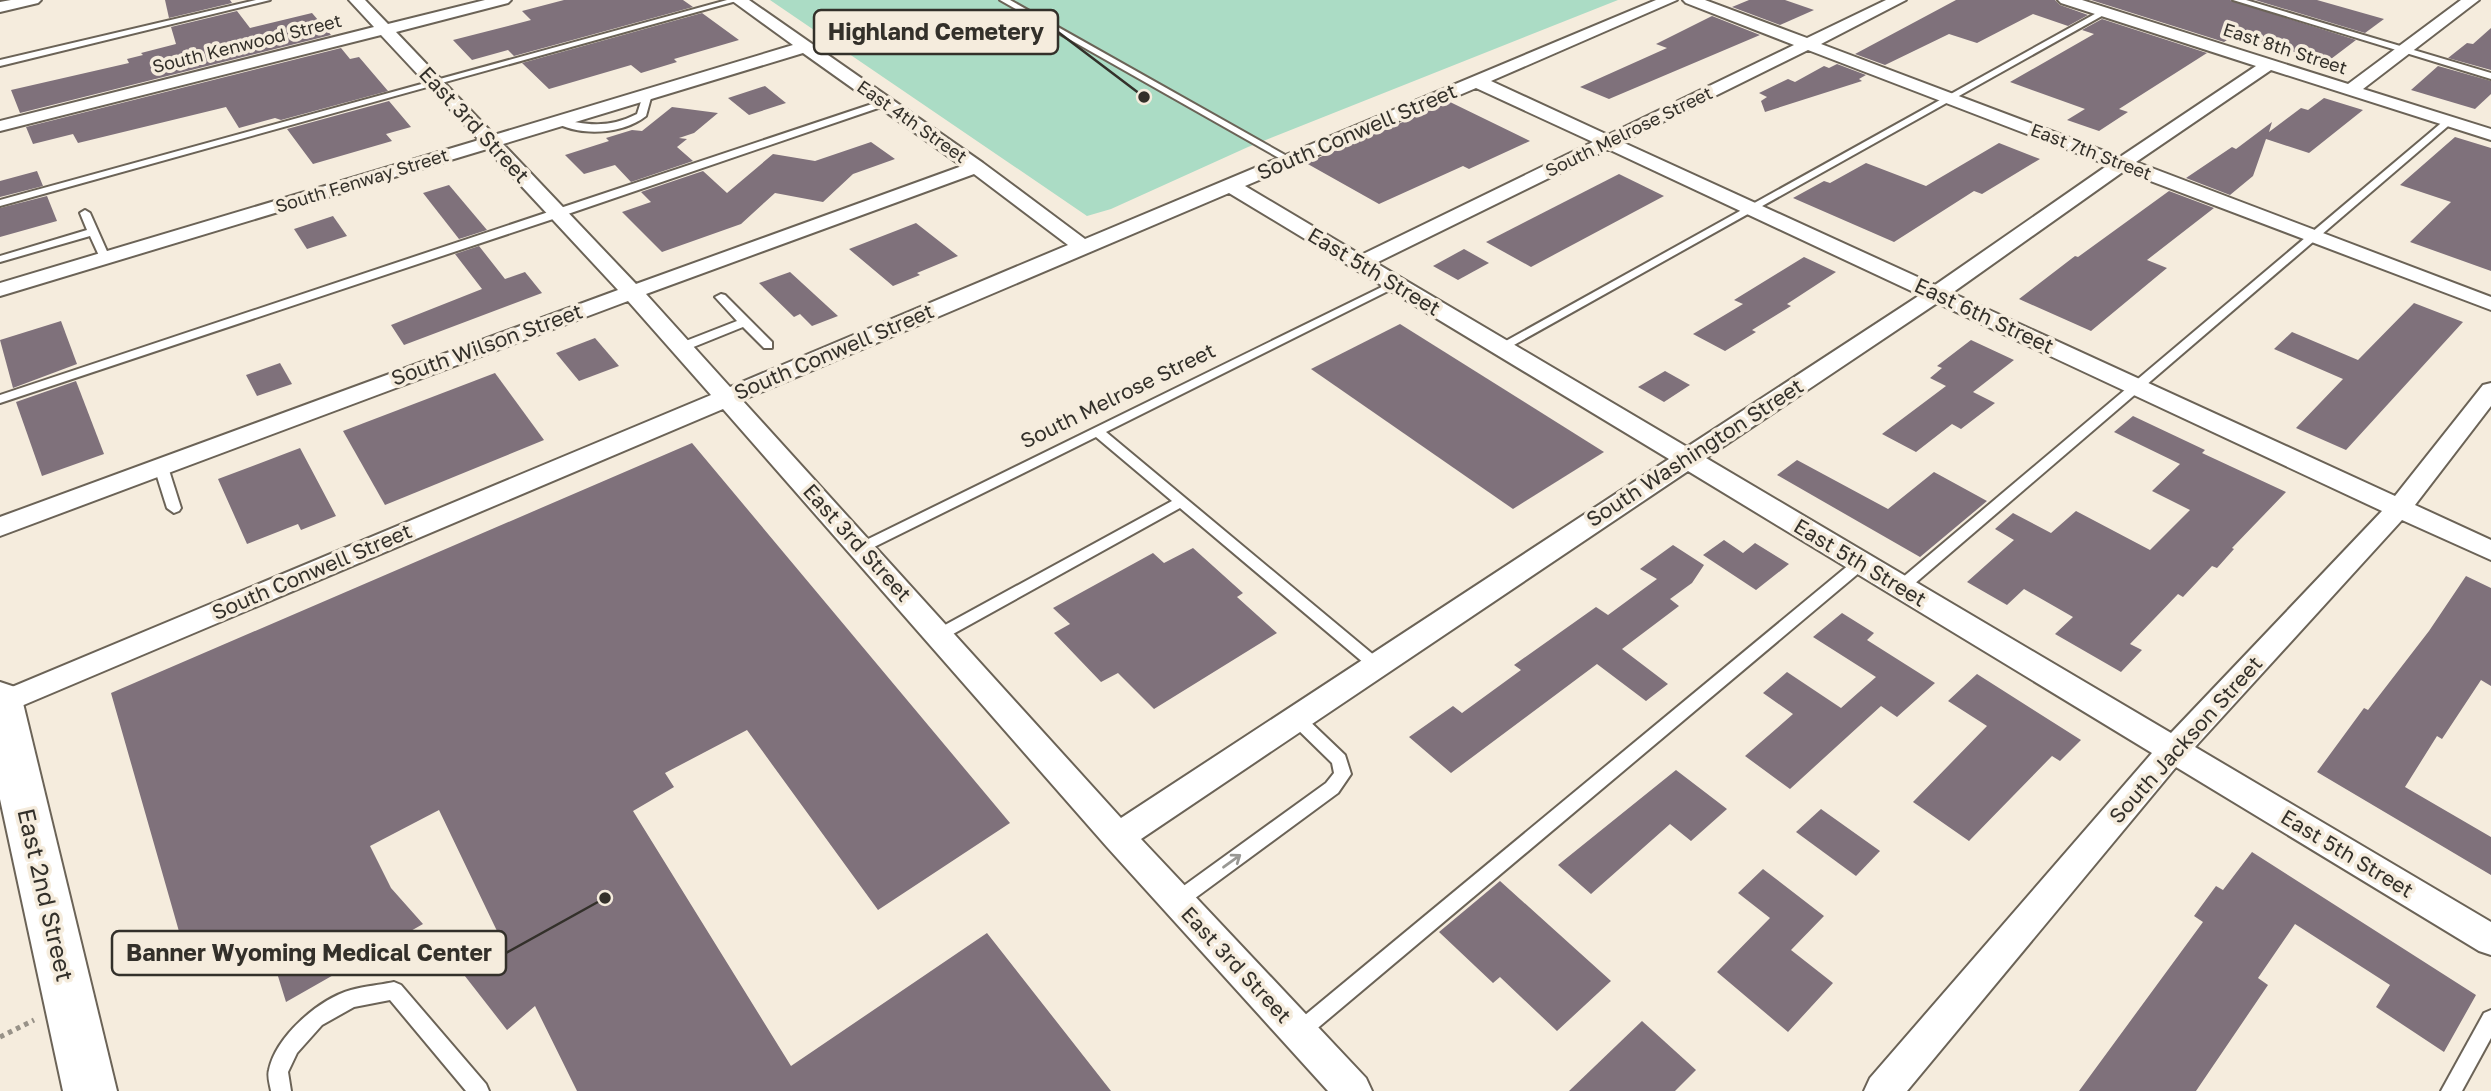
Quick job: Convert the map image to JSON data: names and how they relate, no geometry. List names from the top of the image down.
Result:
{
  "streets": {
    "main road": ["East 2nd Street"],
    "street": [
      "South Kenwood Street",
      "East 8th Street",
      "East 4th Street",
      "East 3rd Street",
      "South Conwell Street",
      "South Melrose Street",
      "East 7th Street",
      "South Fenway Street",
      "East 5th Street",
      "East 6th Street",
      "South Wilson Street",
      "South Washington Street",
      "South Jackson Street"
    ]
  },
  "crossings": [
    ["South Kenwood Street", "East 3rd Street"],
    ["East 8th Street", "South Washington Street"],
    ["East 4th Street", "South Conwell Street"],
    ["East 4th Street", "South Fenway Street"],
    ["East 4th Street", "South Wilson Street"],
    ["East 3rd Street", "South Conwell Street"],
    ["East 3rd Street", "South Melrose Street"],
    ["East 3rd Street", "South Fenway Street"],
    ["East 3rd Street", "South Wilson Street"],
    ["East 3rd Street", "South Washington Street"],
    ["South Conwell Street", "East 5th Street"],
    ["South Conwell Street", "East 6th Street"],
    ["South Conwell Street", "East 2nd Street"],
    ["South Melrose Street", "East 7th Street"],
    ["South Melrose Street", "East 5th Street"],
    ["South Melrose Street", "East 6th Street"],
    ["East 7th Street", "South Washington Street"],
    ["East 5th Street", "South Washington Street"],
    ["East 5th Street", "South Jackson Street"],
    ["East 6th Street", "South Washington Street"],
    ["East 6th Street", "South Jackson Street"]
  ],
  "places": ["Highland Cemetery", "Banner Wyoming Medical Center"]
}
